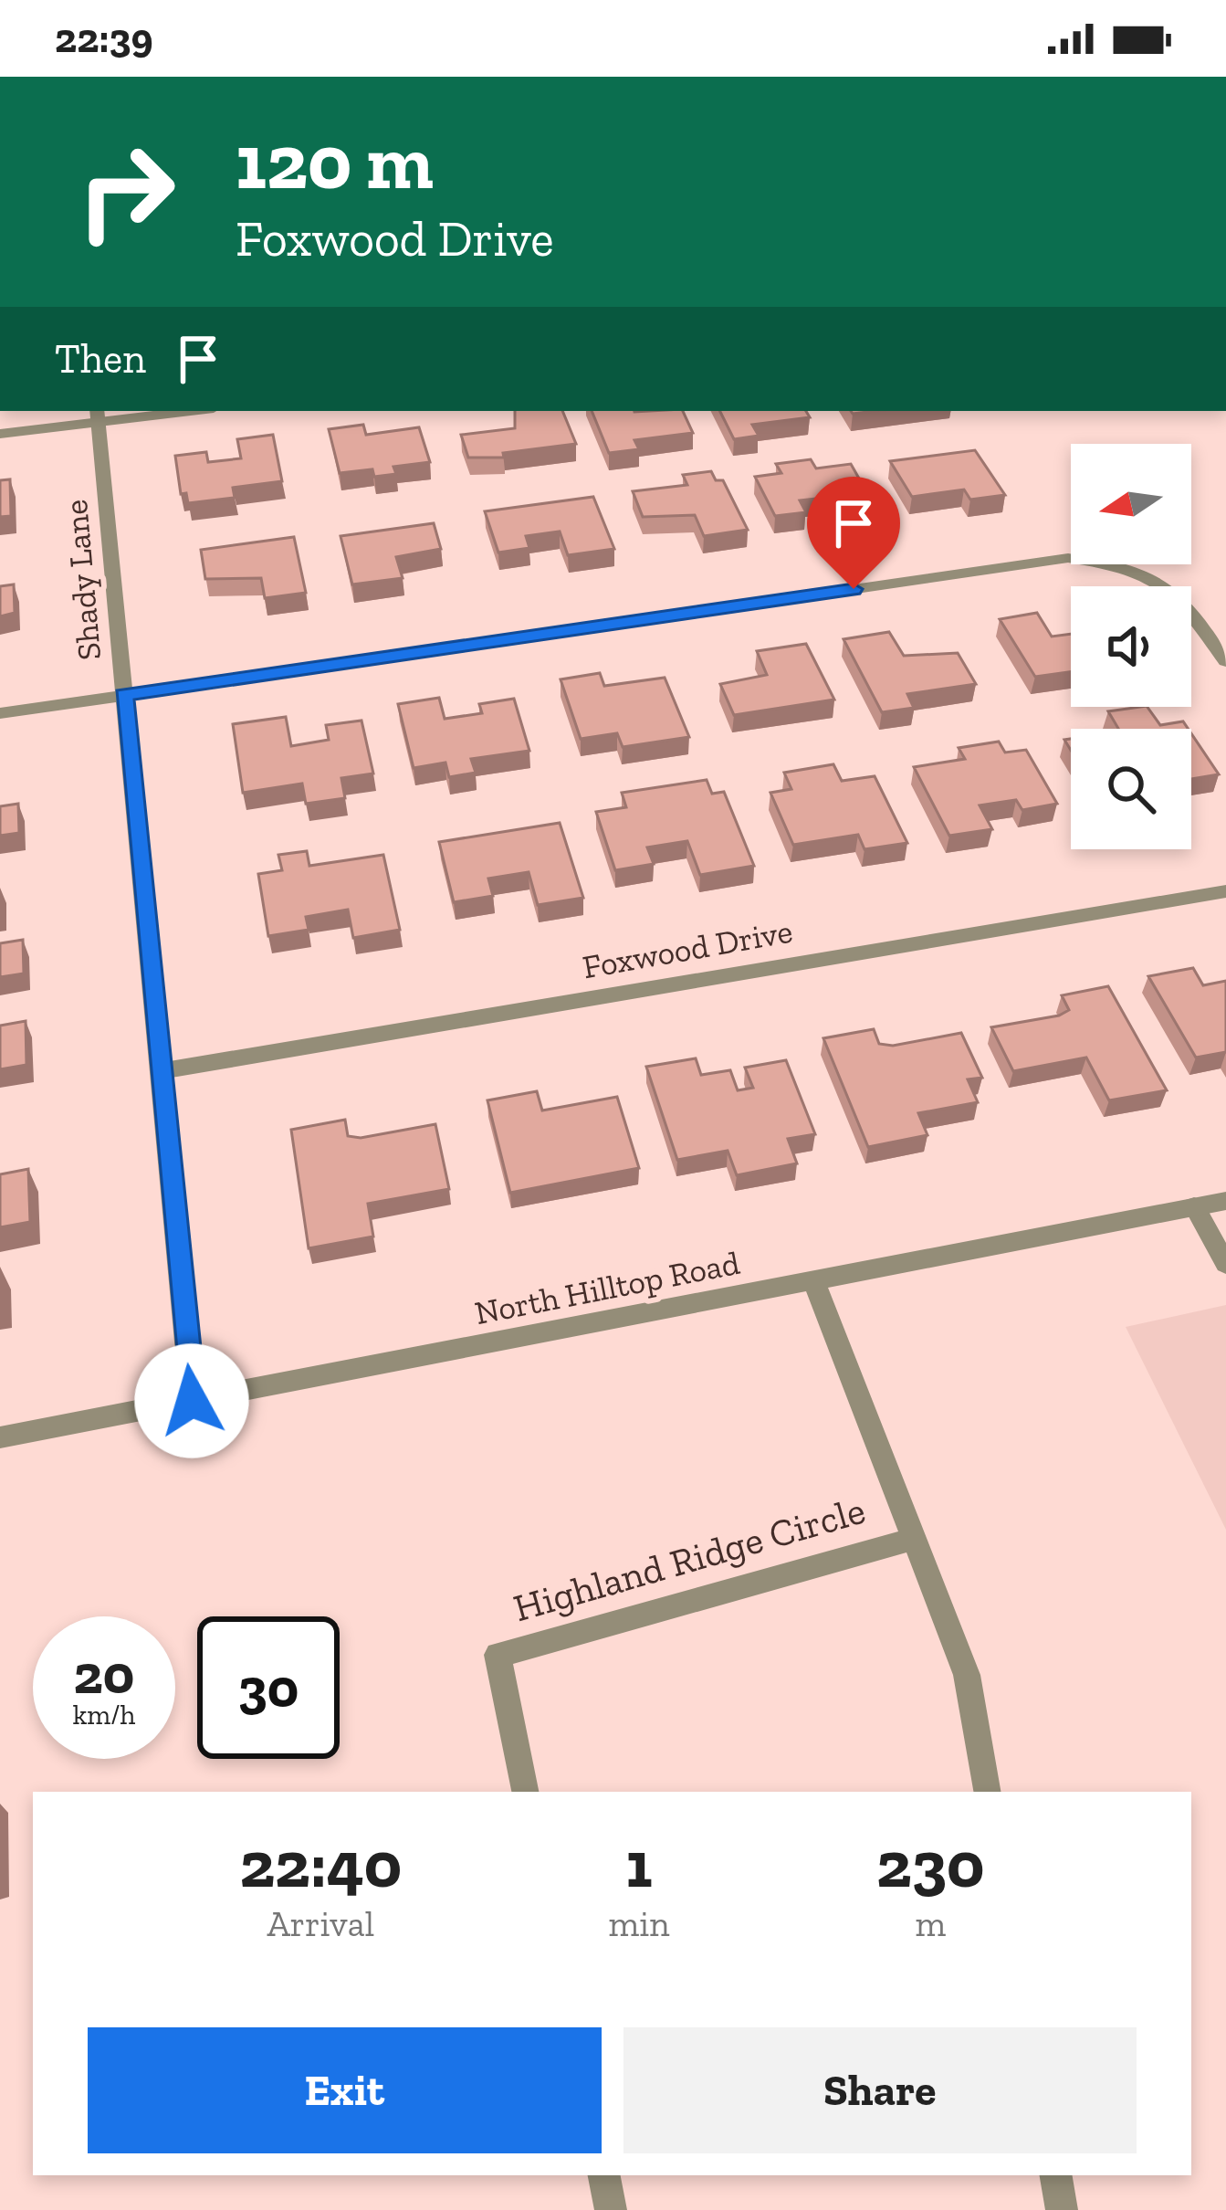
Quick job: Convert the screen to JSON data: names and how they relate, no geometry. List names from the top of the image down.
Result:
{
  "streets": {
    "street": [
      "Shady Lane",
      "Foxwood Drive",
      "North Hilltop Road",
      "Highland Ridge Circle"
    ]
  },
  "crossings": [
    ["Shady Lane", "Foxwood Drive"],
    ["Shady Lane", "North Hilltop Road"],
    ["North Hilltop Road", "Highland Ridge Circle"]
  ],
  "north": "left",
  "page": {
    "status": "22:39",
    "turn": ["120 m", "Foxwood Drive"],
    "then": "Then",
    "speed": "20 km/h",
    "limit": "30",
    "eta": [
      "22:40",
      "Arrival",
      "1",
      "min",
      "230",
      "m"
    ],
    "buttons": ["Exit", "Share"]
  }
}
